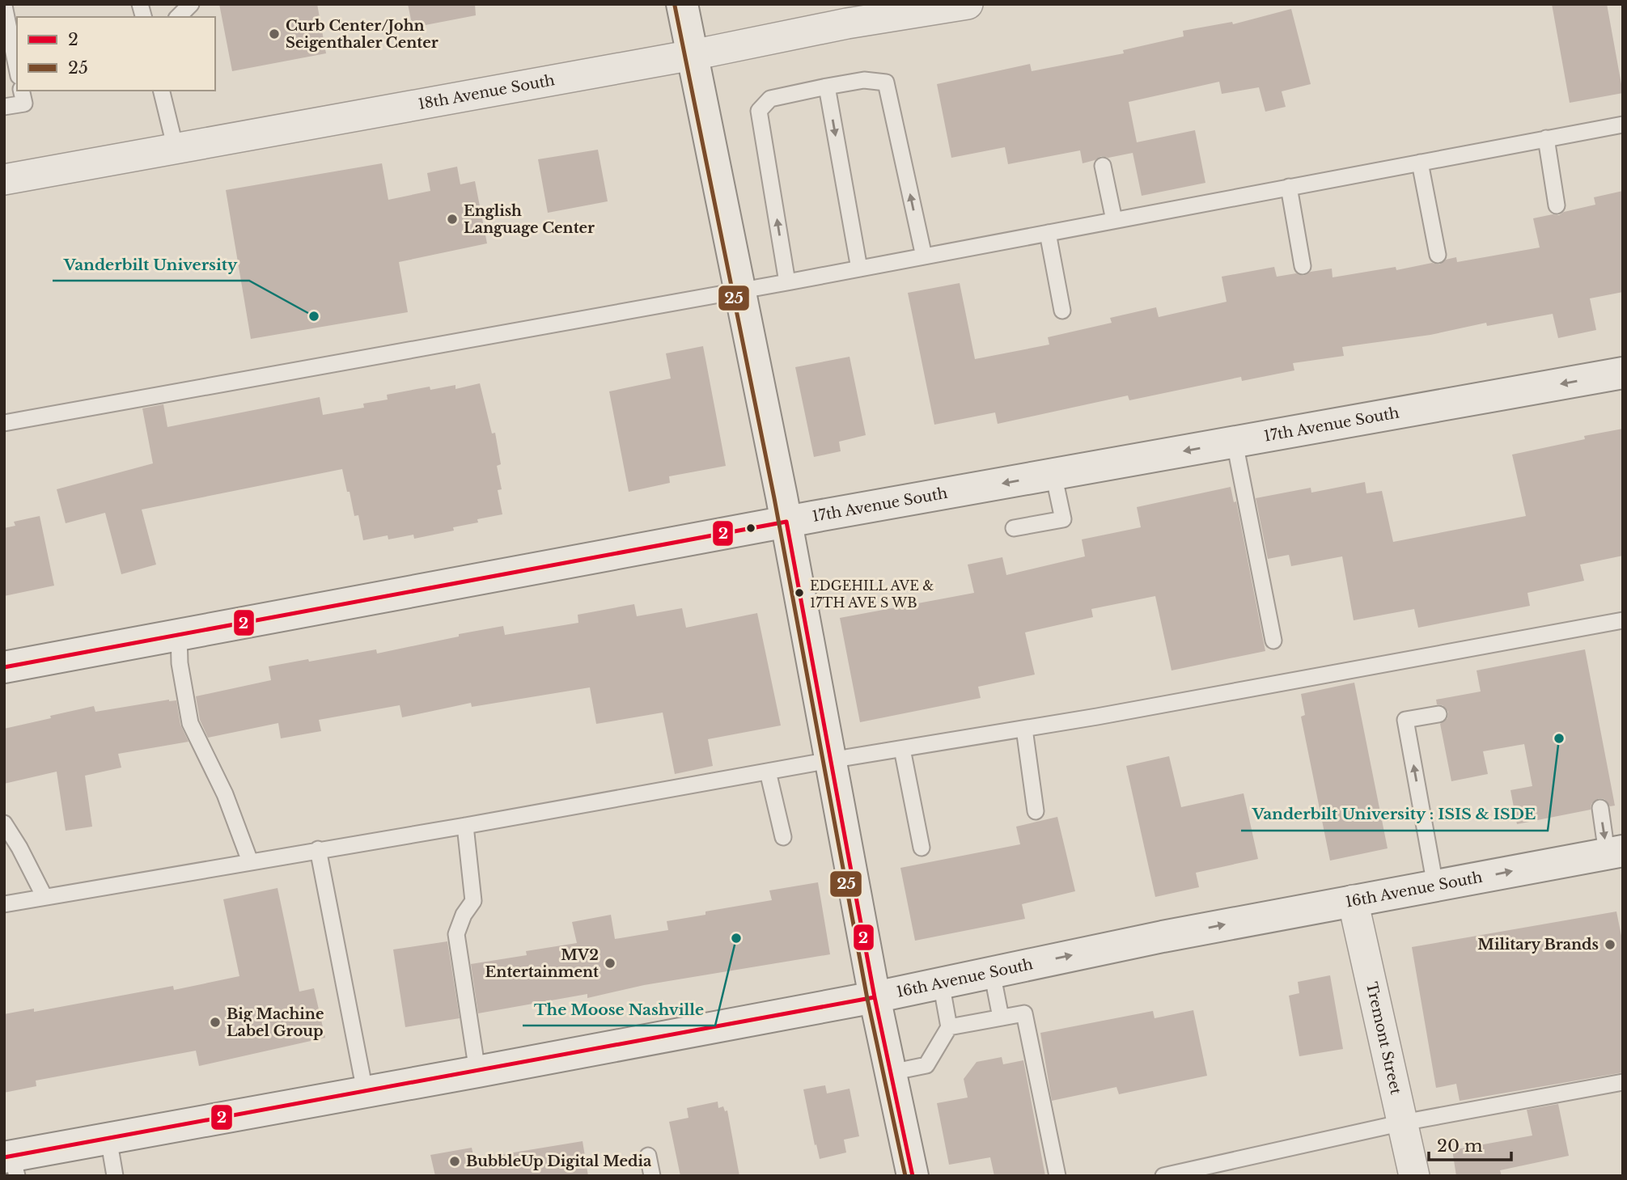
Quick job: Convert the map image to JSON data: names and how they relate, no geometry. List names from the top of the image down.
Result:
{
  "streets": {
    "main road": ["17th Avenue South", "16th Avenue South"],
    "street": ["18th Avenue South", "Tremont Street"]
  },
  "crossings": [
    ["16th Avenue South", "Tremont Street"]
  ],
  "one_way": ["17th Avenue South"],
  "places": [
    "Curb Center/John Seigenthaler Center",
    "English Language Center",
    "Vanderbilt University",
    "EDGEHILL AVE & 17TH AVE S WB",
    "Vanderbilt University : ISIS & ISDE",
    "The Moose Nashville",
    "Military Brands",
    "MV2 Entertainment",
    "Big Machine Label Group",
    "BubbleUp Digital Media"
  ],
  "lines": ["transit line 25", "transit line 2"],
  "legend": ["2", "25"],
  "scale_bar": "20 m"
}
